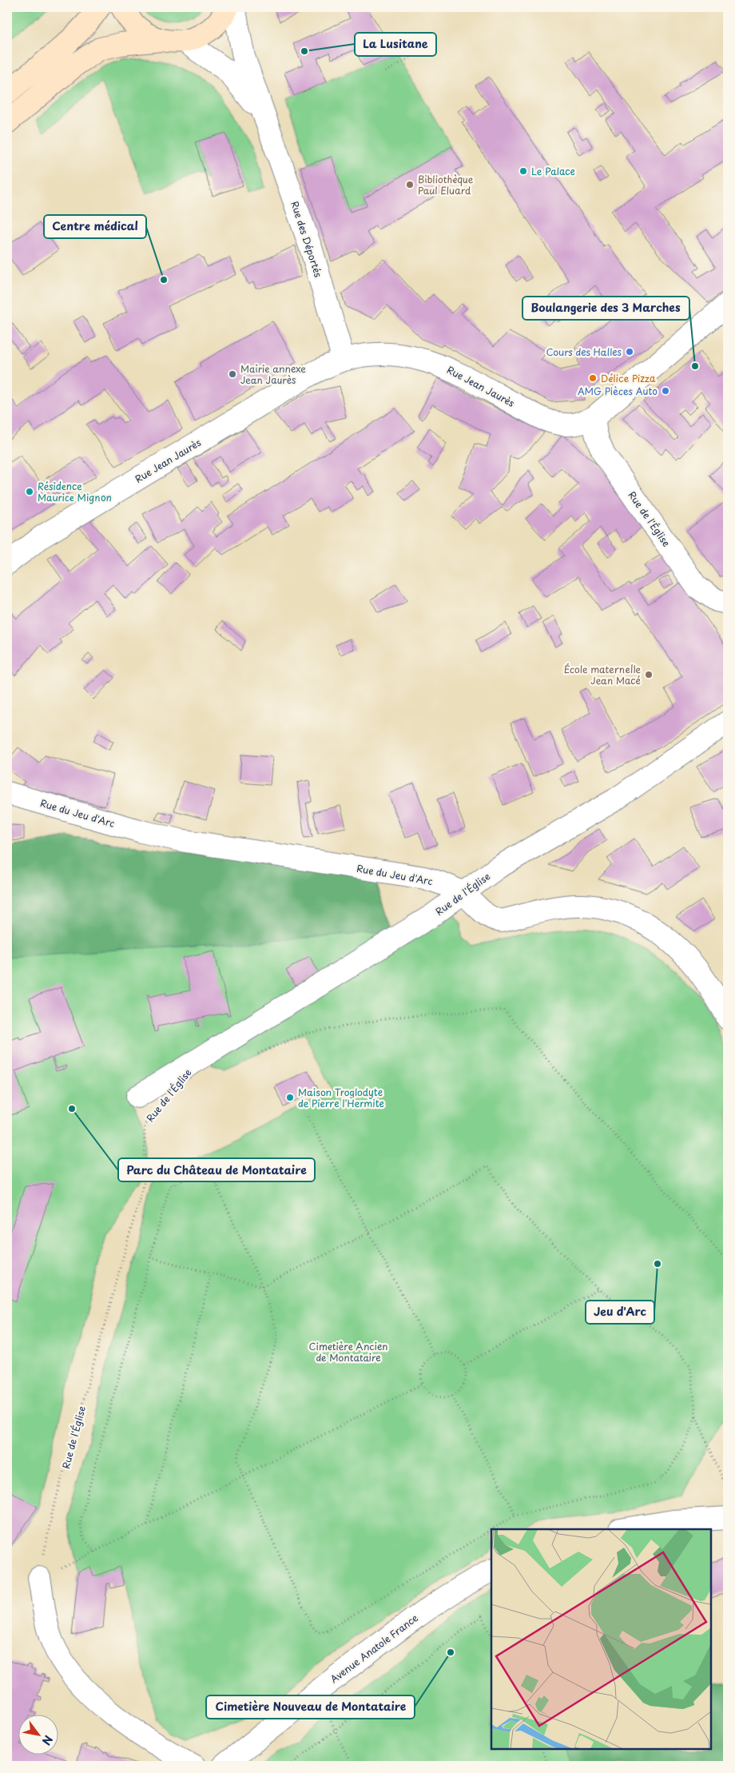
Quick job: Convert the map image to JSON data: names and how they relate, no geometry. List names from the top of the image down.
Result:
{
  "streets": {
    "street": [
      "Rue des Déportés",
      "Rue Jean Jaurès",
      "Rue de l'Église",
      "Rue du Jeu d'Arc",
      "Avenue Anatole France"
    ]
  },
  "crossings": [
    ["Rue des Déportés", "Rue Jean Jaurès"],
    ["Rue Jean Jaurès", "Rue de l'Église"],
    ["Rue de l'Église", "Rue du Jeu d'Arc"]
  ],
  "parks": ["Cimetière Ancien de Montataire"],
  "places": [
    "La Lusitane",
    "Le Palace",
    "Bibliothèque Paul Eluard",
    "Centre médical",
    "Cours des Halles",
    "Boulangerie des 3 Marches",
    "Mairie annexe Jean Jaurès",
    "Délice Pizza",
    "AMG Pièces Auto",
    "Résidence Maurice Mignon",
    "École maternelle Jean Macé",
    "Maison Troglodyte de Pierre l'Hermite",
    "Parc du Château de Montataire",
    "Jeu d'Arc",
    "Cimetière Nouveau de Montataire"
  ],
  "north": "bottom right"
}
